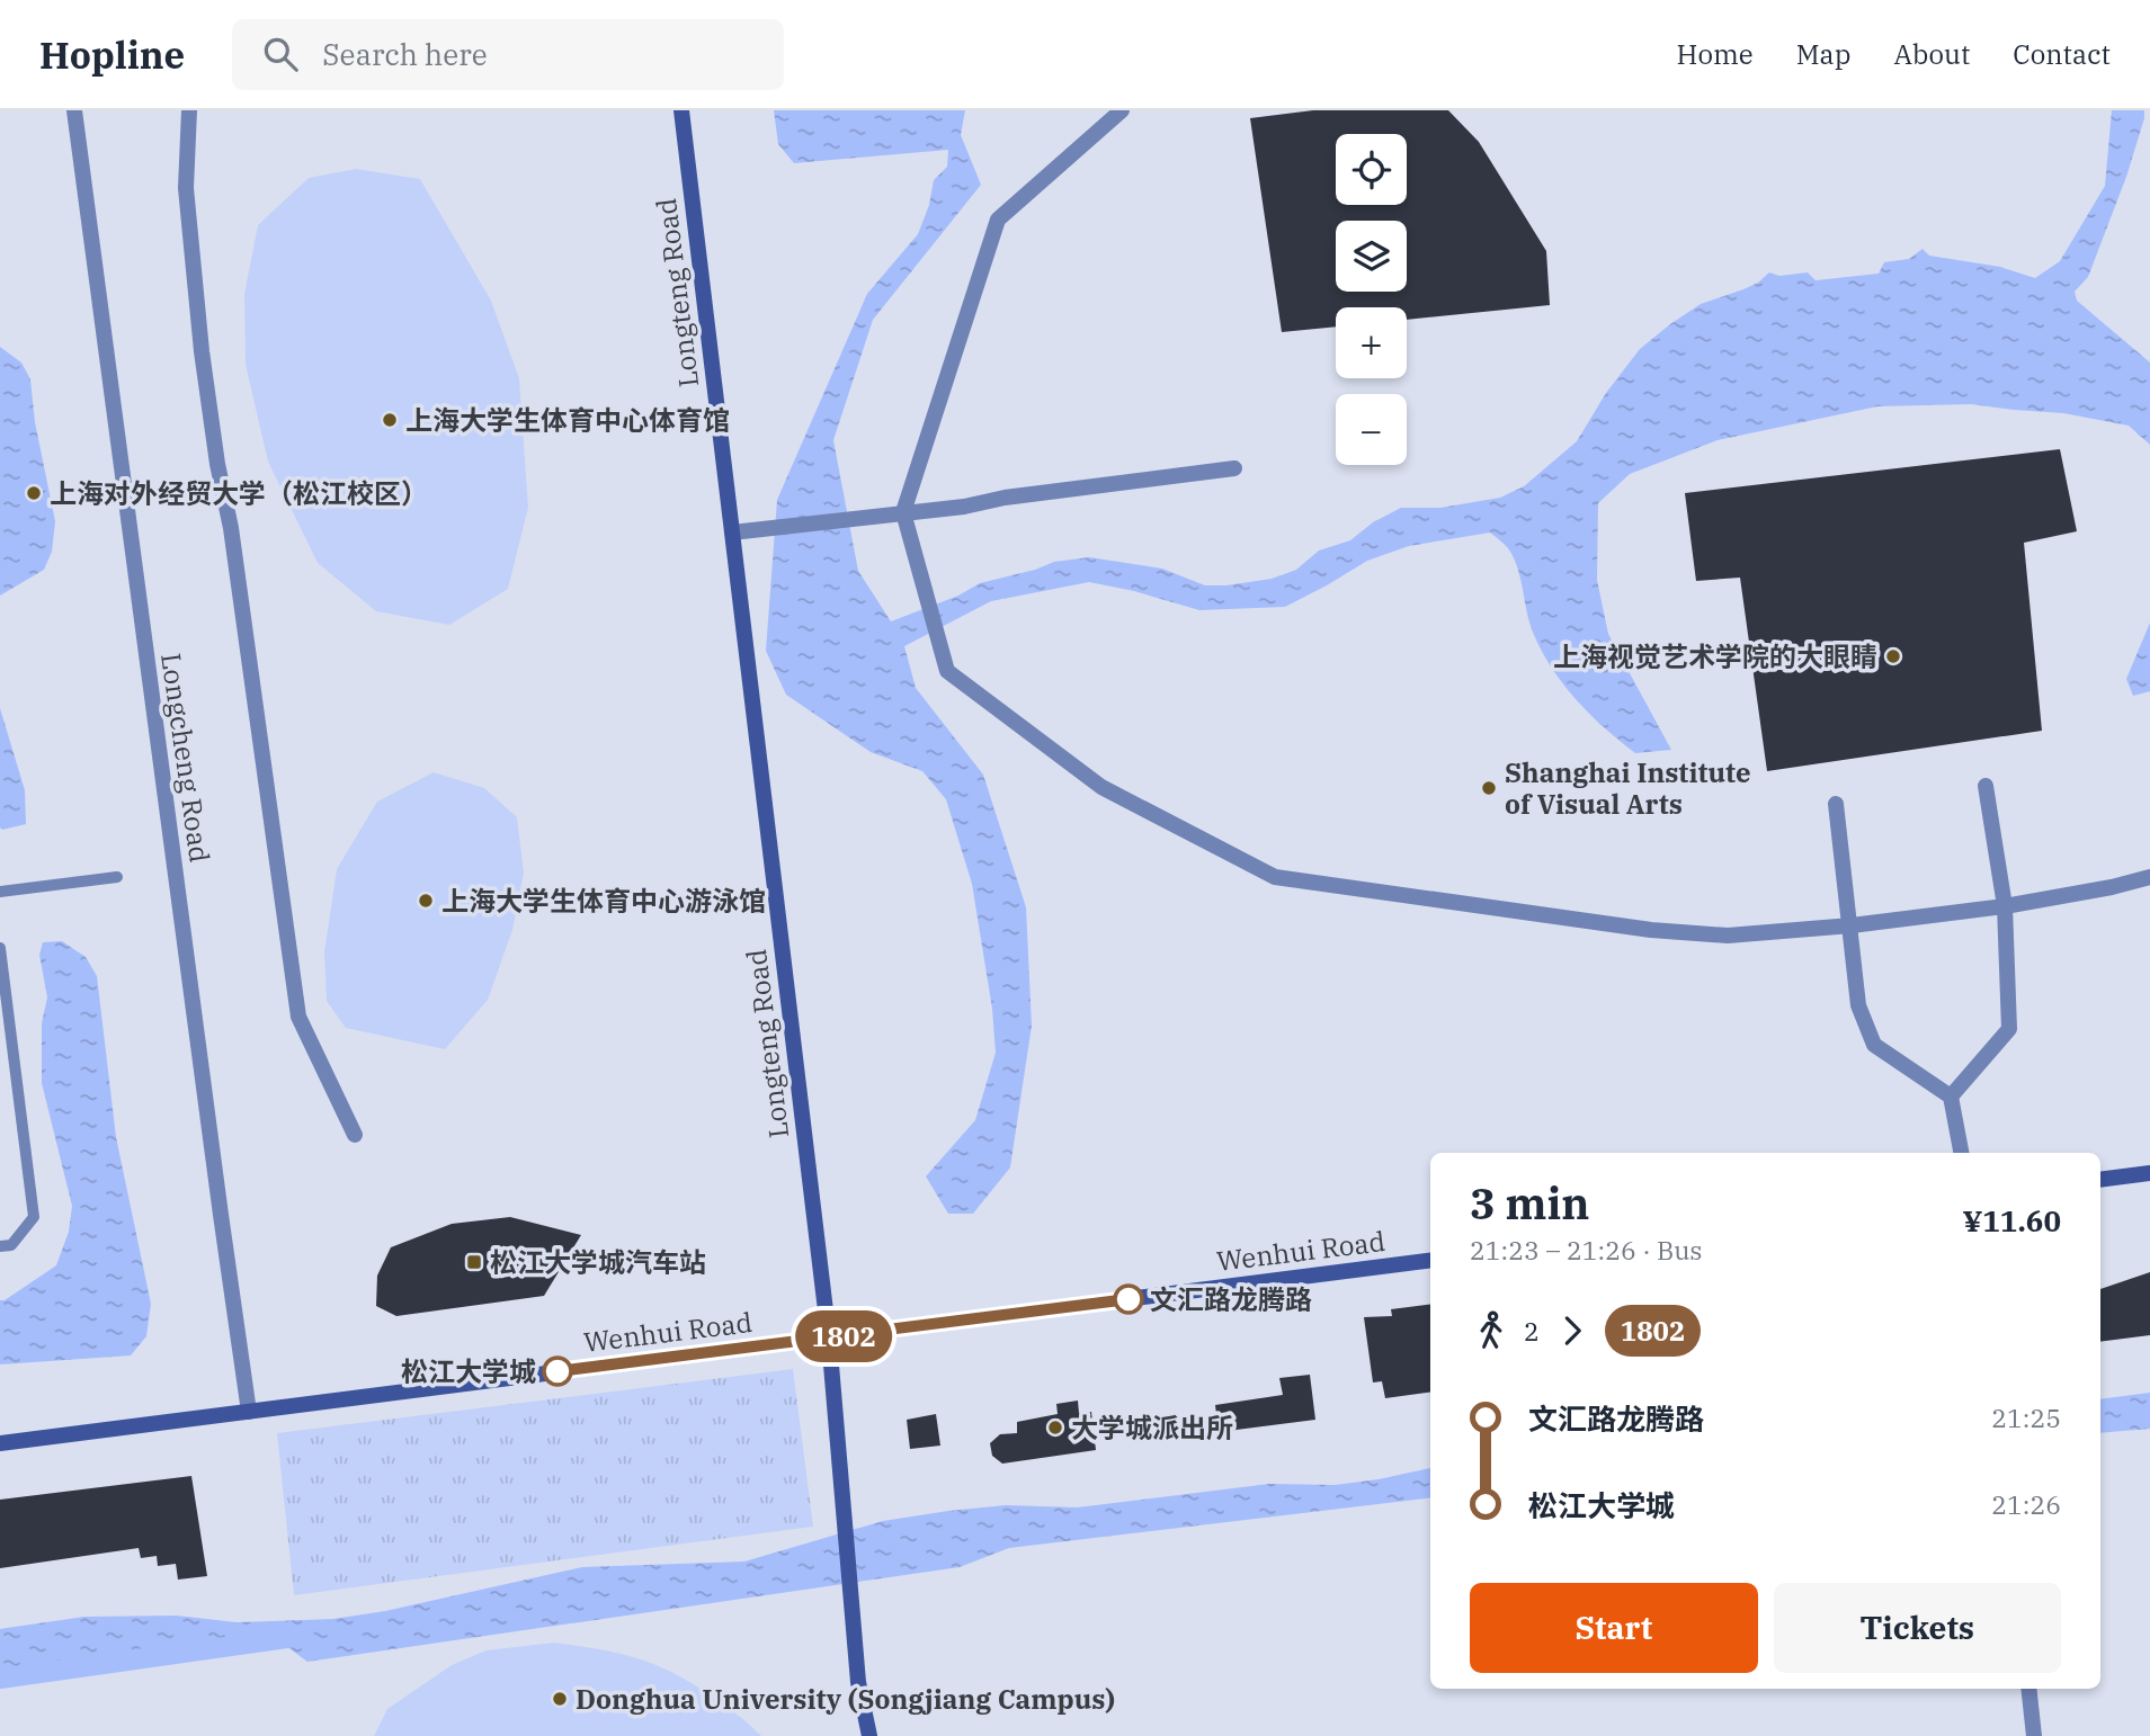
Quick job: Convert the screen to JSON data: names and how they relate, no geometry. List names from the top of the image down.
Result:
{
  "streets": {
    "main road": ["Longteng Road", "Wenhui Road"],
    "street": ["Longcheng Road"]
  },
  "crossings": [
    ["Longteng Road", "Wenhui Road"],
    ["Longcheng Road", "Wenhui Road"]
  ],
  "places": {
    "other": [
      "上海大学生体育中心体育馆",
      "上海对外经贸大学（松江校区）",
      "上海视觉艺术学院的大眼睛",
      "Shanghai Institute of Visual Arts",
      "上海大学生体育中心游泳馆",
      "文汇路龙腾路",
      "松江大学城",
      "大学城派出所",
      "Donghua University (Songjiang Campus)"
    ],
    "transit": ["松江大学城汽车站"]
  },
  "lines": ["bus line 1802"],
  "page": {
    "header": "Hopline",
    "search": "Search here",
    "nav": [
      "Home",
      "Map",
      "About",
      "Contact"
    ],
    "on_map": "1802",
    "map_buttons": ["+", "−"],
    "heading": ["3 min", "21:23 – 21:26 · Bus", "¥11.60"],
    "legs": ["2", "1802"],
    "list": [
      {
        "name": "文汇路龙腾路",
        "value": "21:25"
      },
      {
        "name": "松江大学城",
        "value": "21:26"
      }
    ],
    "buttons": ["Start", "Tickets"]
  }
}
